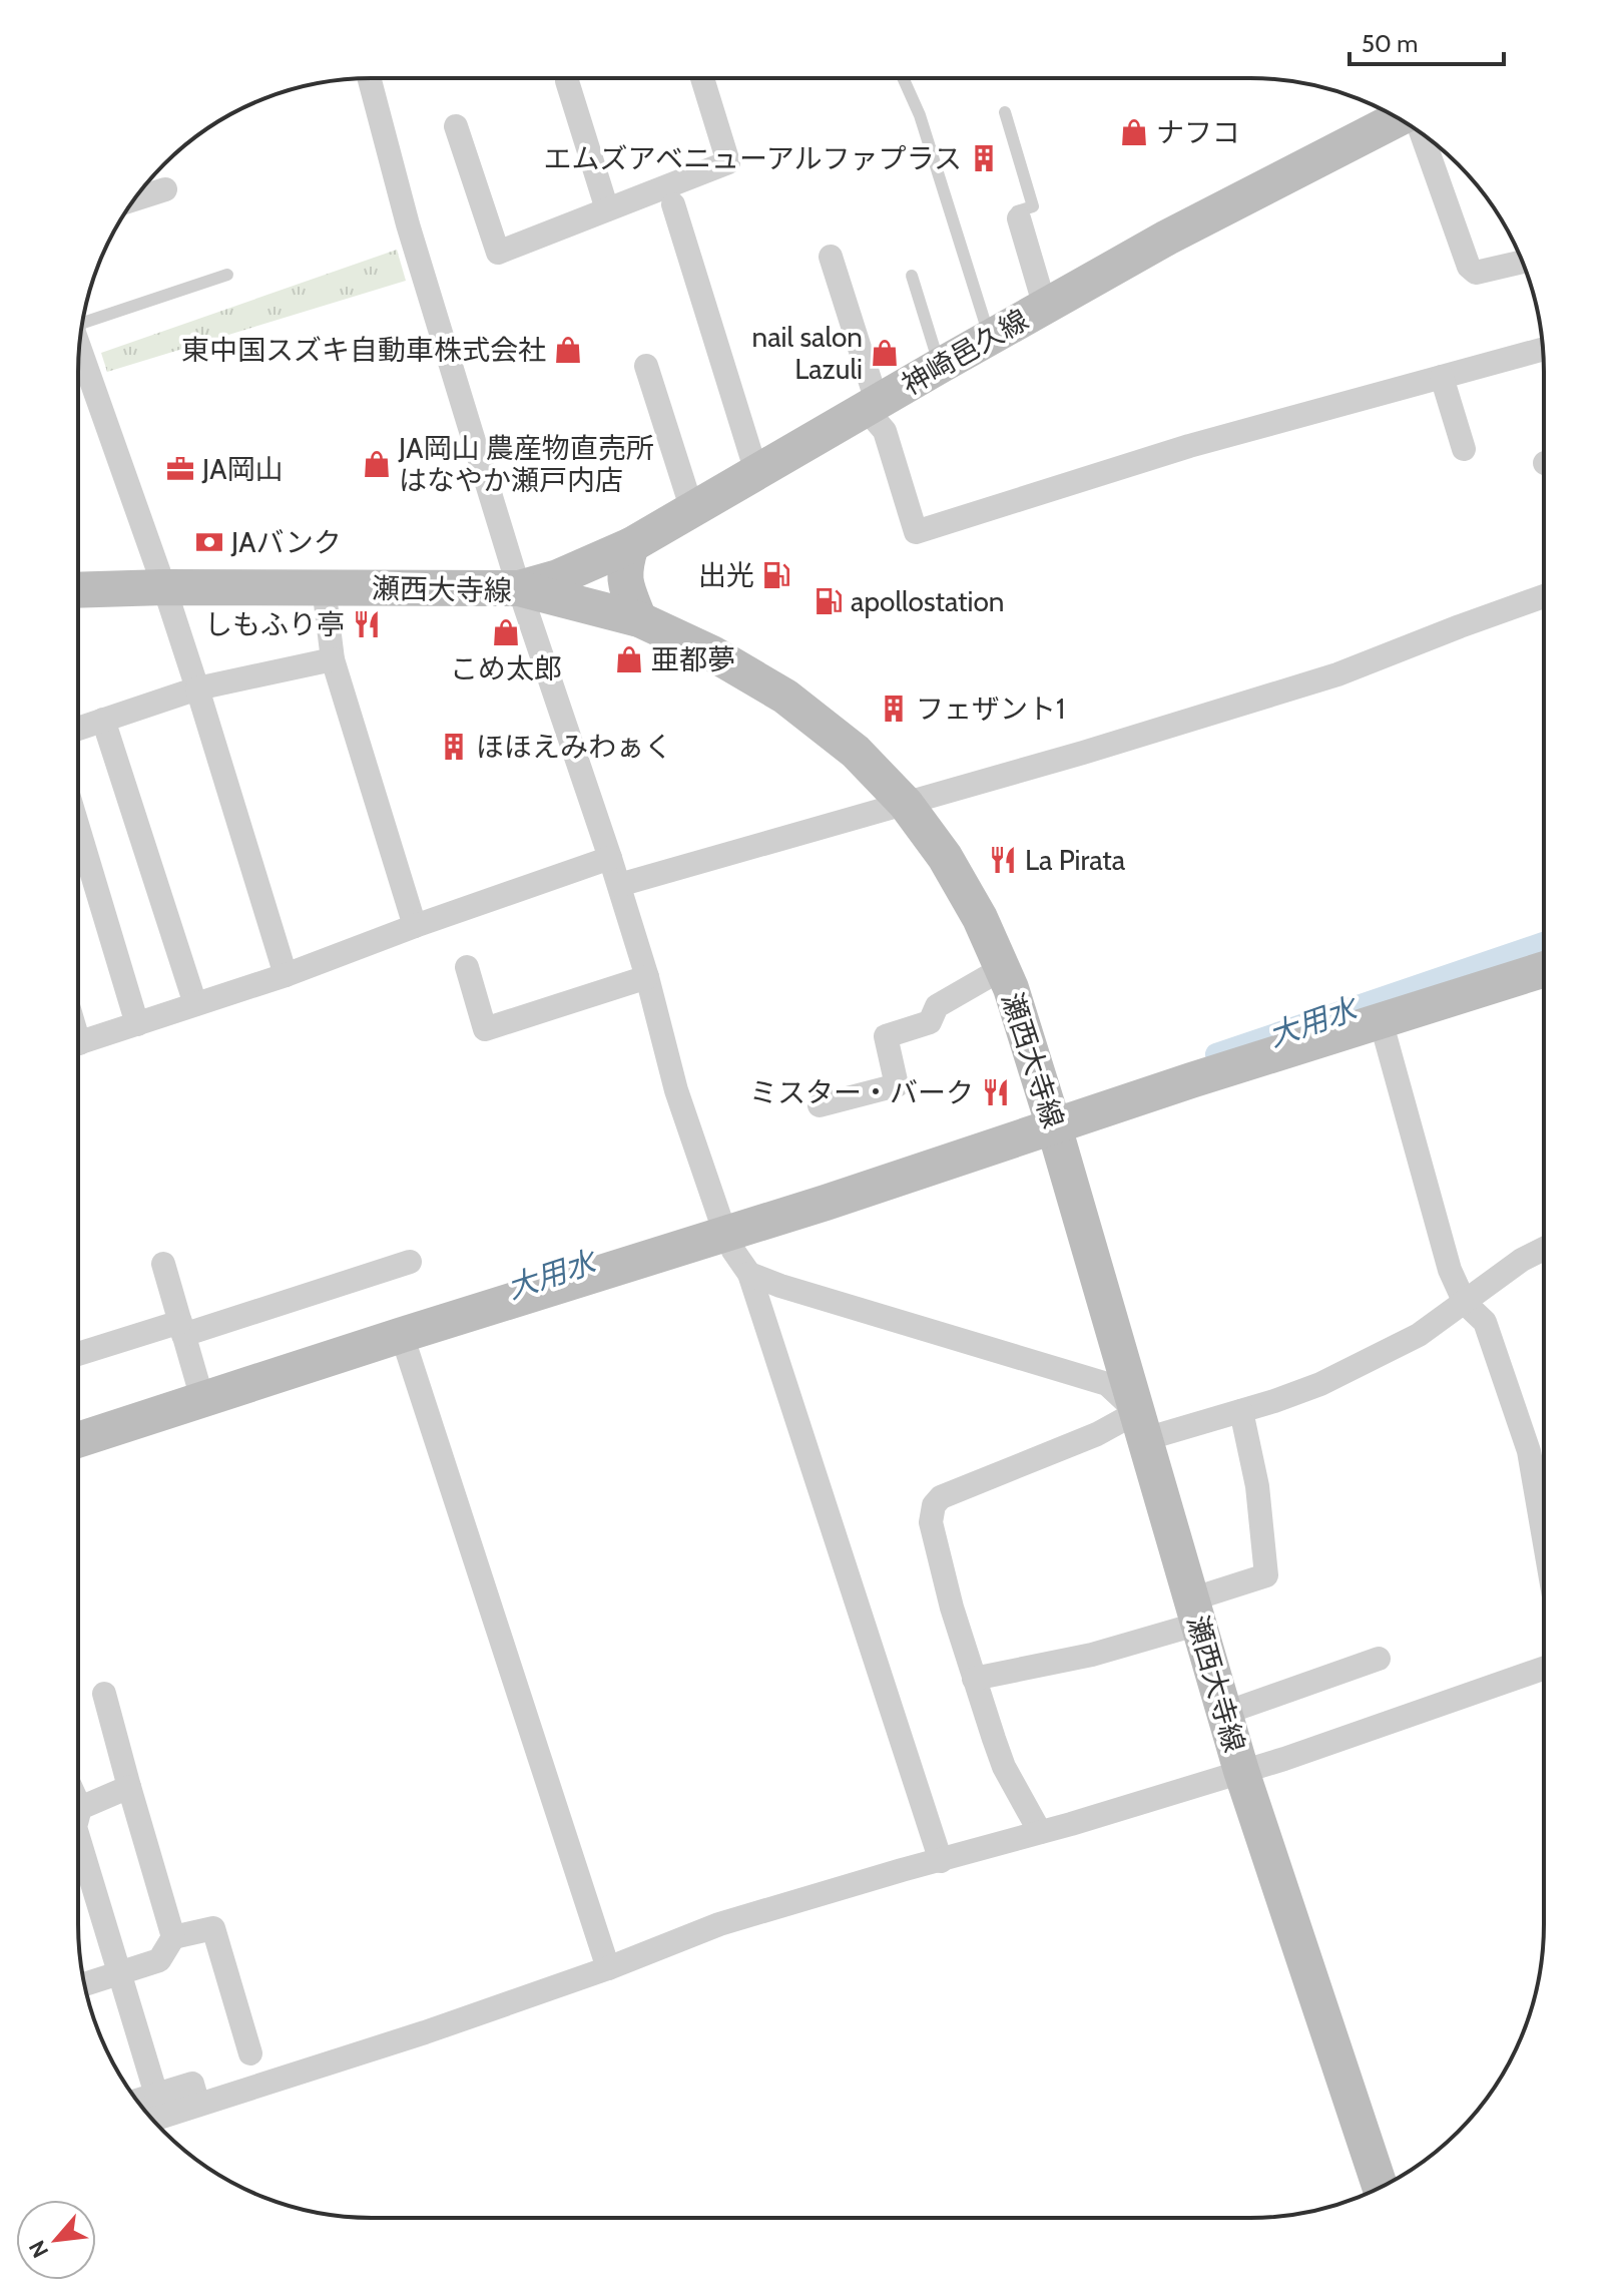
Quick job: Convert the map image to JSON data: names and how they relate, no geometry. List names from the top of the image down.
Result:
{
  "streets": {
    "main road": ["神崎邑久線", "瀬西大寺線"]
  },
  "crossings": [
    ["神崎邑久線", "瀬西大寺線"]
  ],
  "water": ["大用水"],
  "places": {
    "shop": [
      "ナフコ",
      "東中国スズキ自動車株式会社",
      "nail salon Lazuli",
      "JA岡山 農産物直売所 はなやか瀬戸内店",
      "こめ太郎",
      "亜都夢"
    ],
    "building": ["エムズアベニューアルファプラス", "フェザント1", "ほほえみわぁく"],
    "office": ["JA岡山"],
    "bank": ["JAバンク"],
    "fuel station": ["出光", "apollostation"],
    "restaurant": ["しもふり亭", "La Pirata", "ミスター・バーク"]
  },
  "scale_bar": "50 m",
  "north": "bottom left"
}
